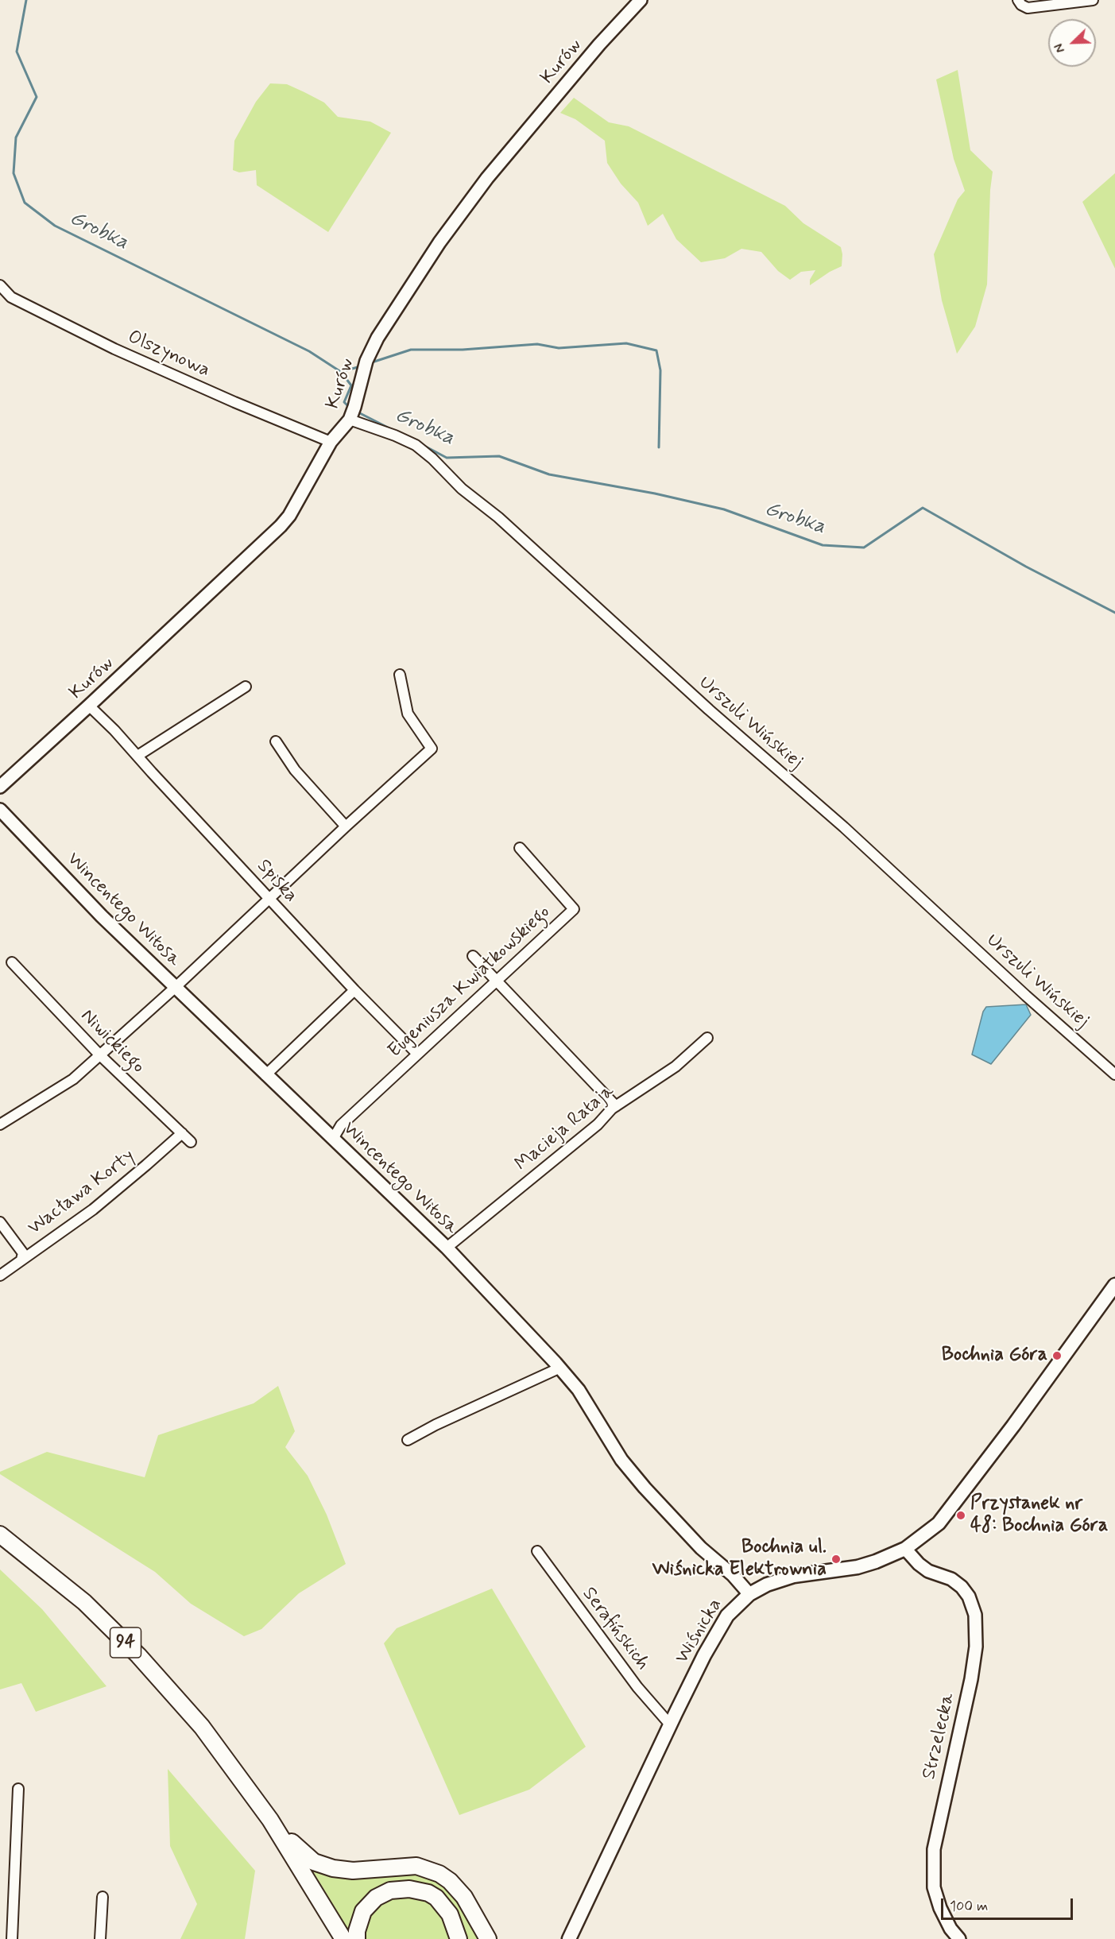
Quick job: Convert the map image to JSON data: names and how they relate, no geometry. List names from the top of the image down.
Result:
{
  "streets": {
    "main road": ["Wiśnicka", "94"],
    "street": [
      "Kurów",
      "Olszynowa",
      "Urszuli Wińskiej",
      "Spiska",
      "Wincentego Witosa",
      "Eugeniusza Kwiatkowskiego",
      "Niwickiego",
      "Macieja Rataja",
      "Wacława Korty",
      "Serafińskich",
      "Strzelecka"
    ]
  },
  "crossings": [
    ["Kurów", "Olszynowa"],
    ["Kurów", "Urszuli Wińskiej"],
    ["Kurów", "Spiska"],
    ["Spiska", "Eugeniusza Kwiatkowskiego"],
    ["Wincentego Witosa", "Eugeniusza Kwiatkowskiego"],
    ["Wincentego Witosa", "Macieja Rataja"],
    ["Wincentego Witosa", "Wiśnicka"],
    ["Niwickiego", "Wacława Korty"],
    ["Serafińskich", "Wiśnicka"],
    ["Wiśnicka", "Strzelecka"]
  ],
  "water": ["Grobka"],
  "places": ["Bochnia Góra", "Przystanek nr 48: Bochnia Góra", "Bochnia ul. Wiśnicka Elektrownia"],
  "scale_bar": "100 m",
  "north": "bottom left"
}
